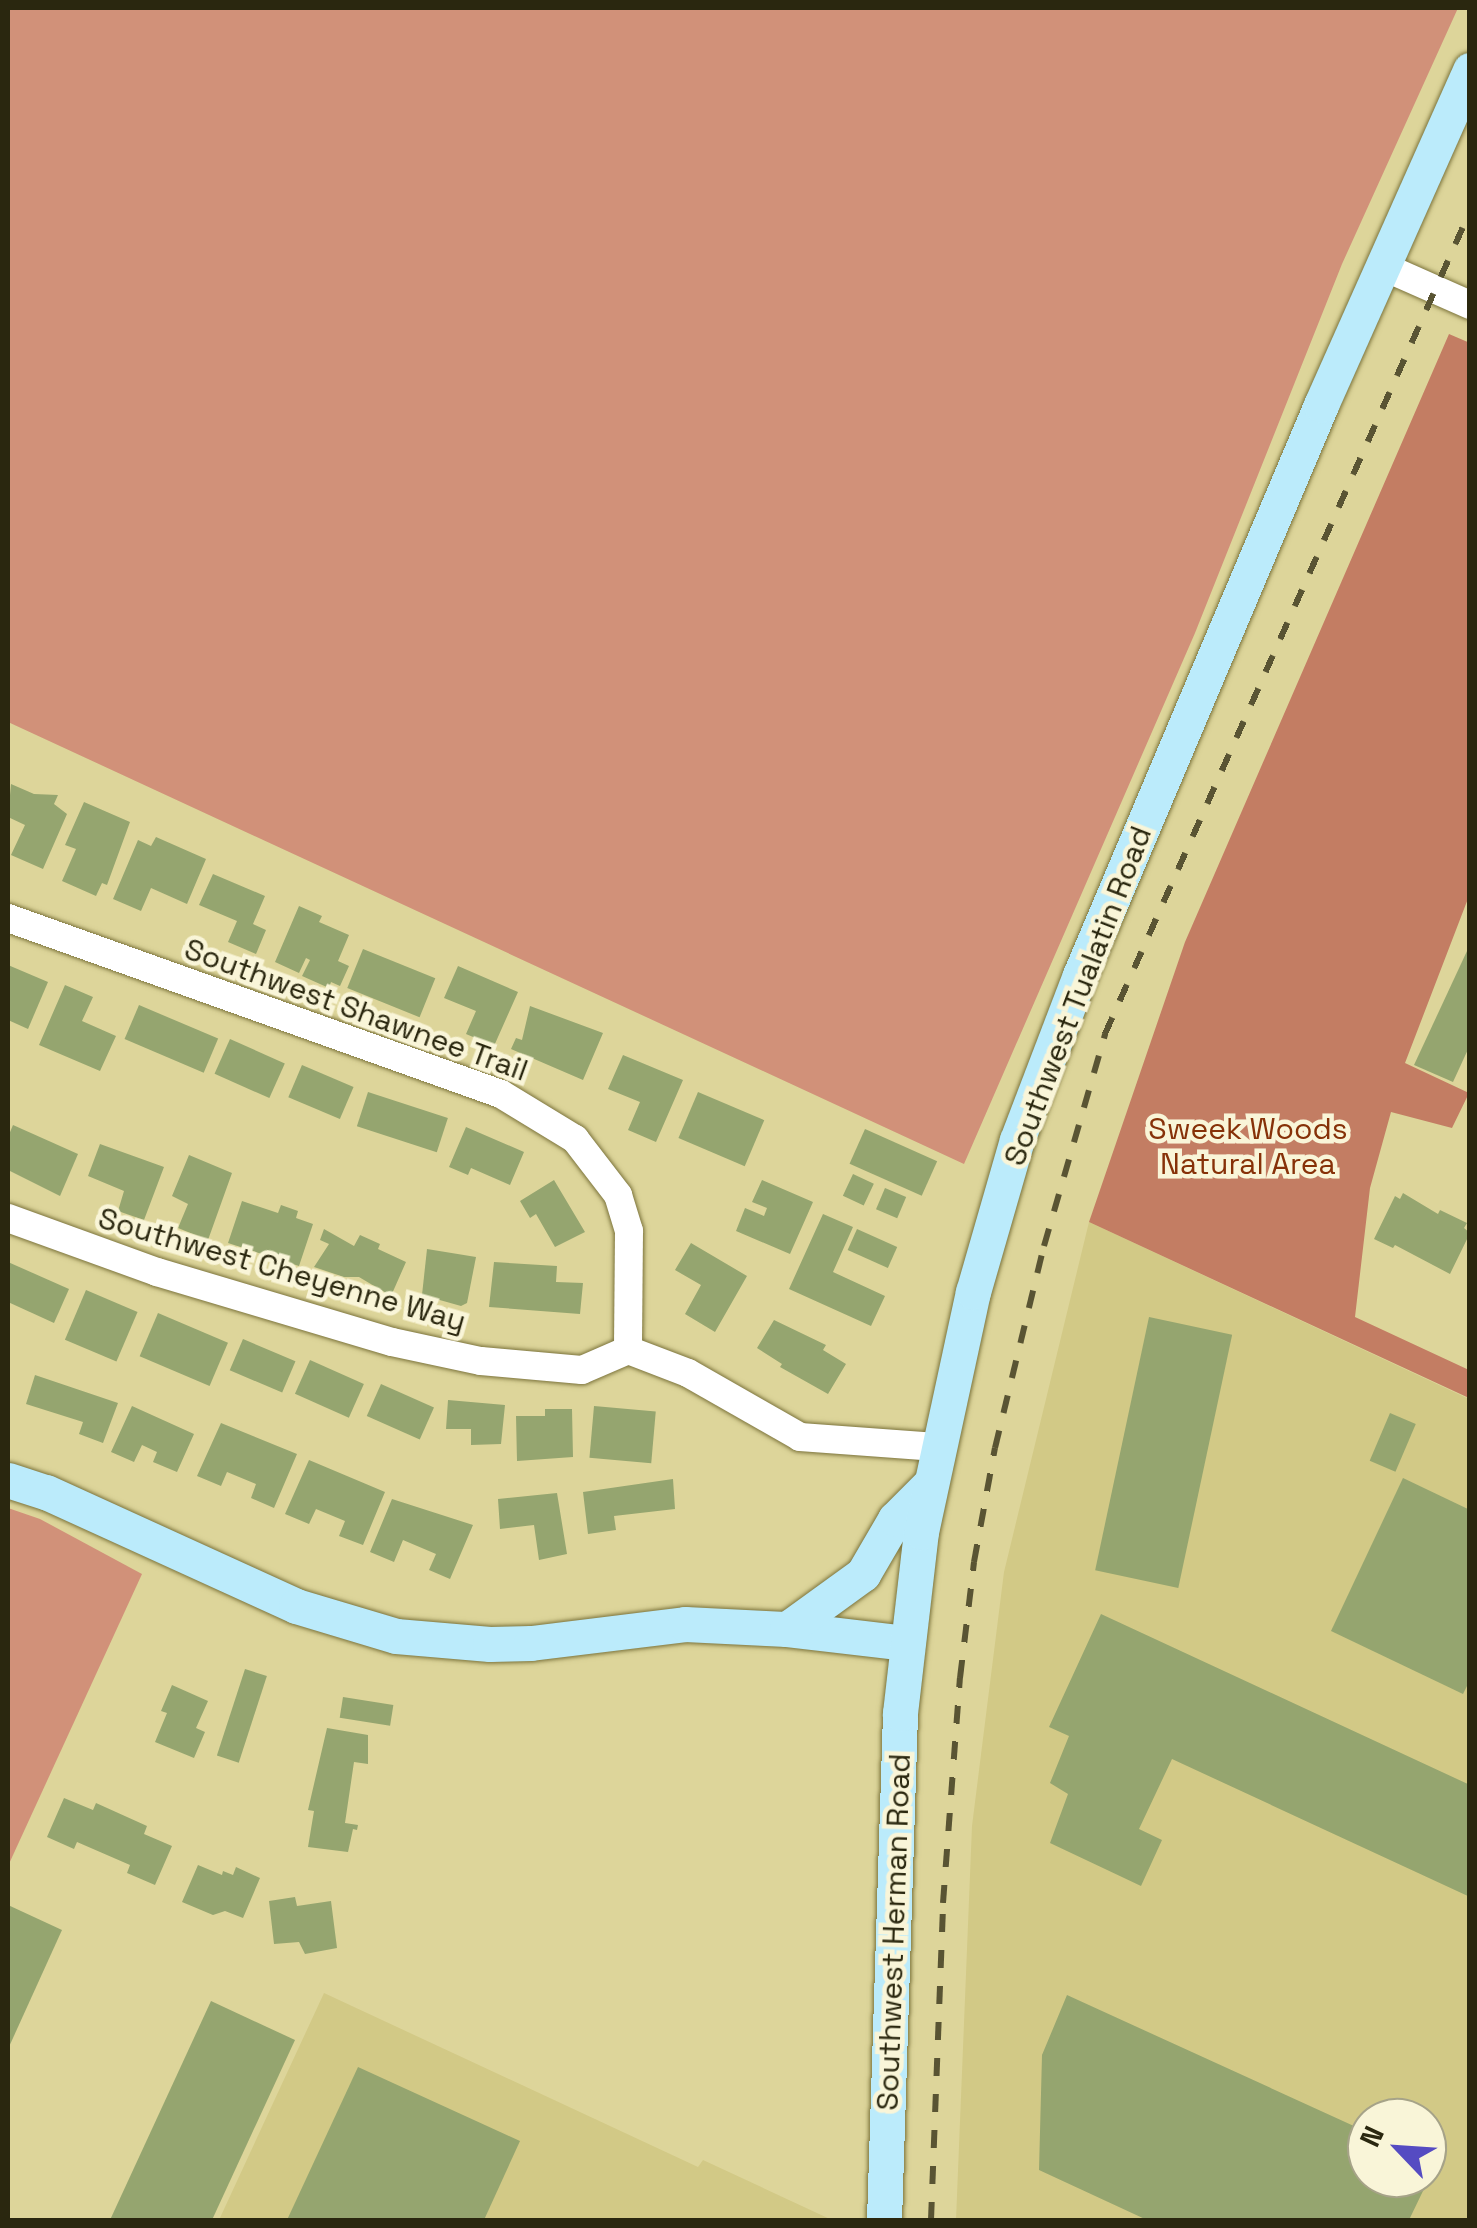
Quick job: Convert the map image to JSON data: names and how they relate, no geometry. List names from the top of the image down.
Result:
{
  "streets": {
    "main road": ["Southwest Tualatin Road", "Southwest Herman Road"],
    "street": ["Southwest Shawnee Trail", "Southwest Cheyenne Way"]
  },
  "crossings": [
    ["Southwest Tualatin Road", "Southwest Herman Road"],
    ["Southwest Shawnee Trail", "Southwest Cheyenne Way"]
  ],
  "parks": ["Sweek Woods Natural Area"],
  "north": "top left"
}
